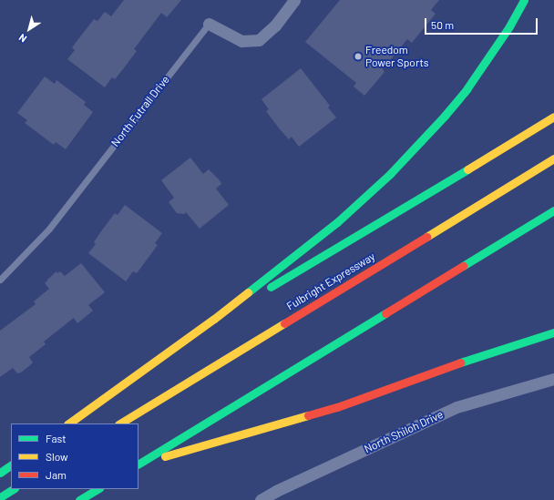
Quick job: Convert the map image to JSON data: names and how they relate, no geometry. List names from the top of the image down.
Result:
{
  "streets": {
    "highway": ["Fulbright Expressway"],
    "street": ["North Futrall Drive", "North Shiloh Drive"]
  },
  "places": ["Freedom Power Sports"],
  "legend": ["Fast", "Slow", "Jam"],
  "scale_bar": "50 m",
  "north": "bottom left"
}
